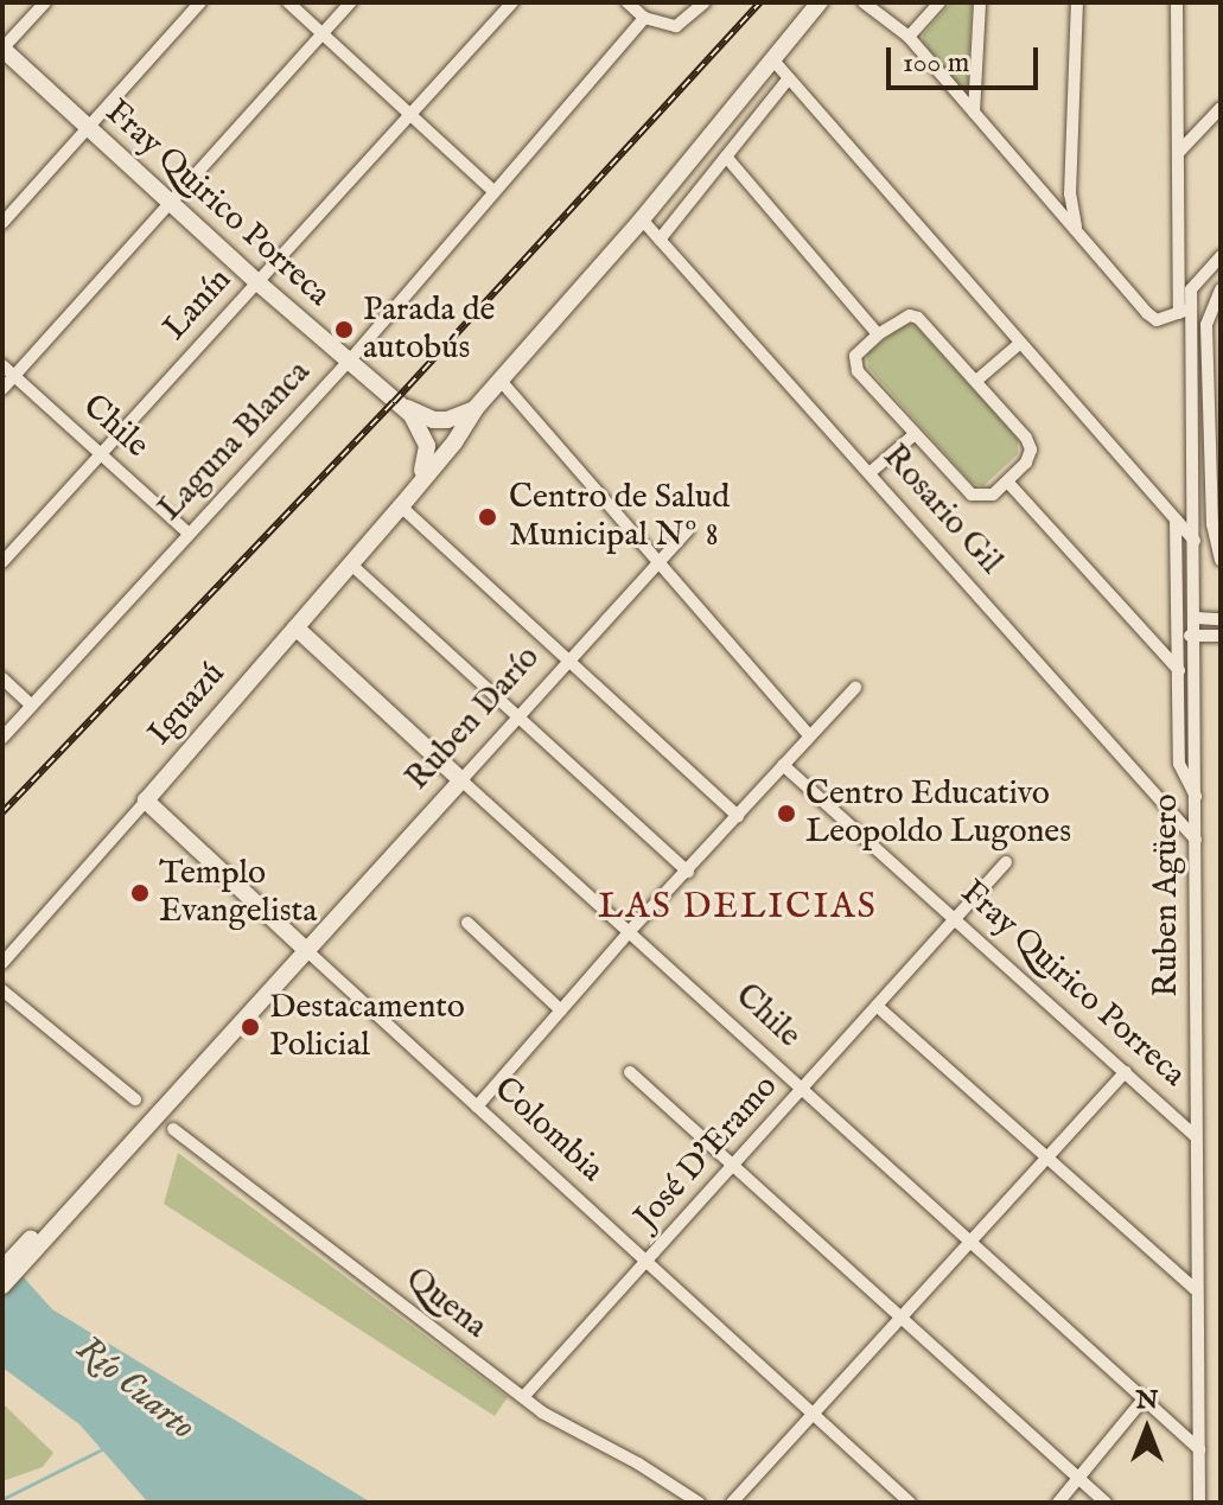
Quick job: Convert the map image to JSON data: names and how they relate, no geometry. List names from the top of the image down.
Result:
{
  "streets": {
    "main road": [
      "Fray Quirico Porreca",
      "Chile",
      "Iguazú",
      "Ruben Darío",
      "Colombia"
    ],
    "street": [
      "Lanín",
      "Laguna Blanca",
      "Rosario Gil",
      "Ruben Agüero",
      "José D'Eramo",
      "Quena"
    ]
  },
  "crossings": [
    ["Fray Quirico Porreca", "Lanín"],
    ["Fray Quirico Porreca", "Laguna Blanca"],
    ["Fray Quirico Porreca", "Iguazú"],
    ["Fray Quirico Porreca", "Ruben Agüero"],
    ["Fray Quirico Porreca", "José D'Eramo"],
    ["Lanín", "Chile"],
    ["Chile", "Laguna Blanca"],
    ["Chile", "Iguazú"],
    ["Chile", "Ruben Darío"],
    ["Chile", "Ruben Agüero"],
    ["Chile", "José D'Eramo"],
    ["Rosario Gil", "Ruben Agüero"],
    ["Iguazú", "Colombia"],
    ["Ruben Darío", "Colombia"],
    ["Colombia", "José D'Eramo"],
    ["José D'Eramo", "Quena"]
  ],
  "districts": ["LAS DELICIAS"],
  "water": ["Río Cuarto"],
  "places": [
    "Parada de autobús",
    "Centro de Salud Municipal Nº 8",
    "Centro Educativo Leopoldo Lugones",
    "Templo Evangelista",
    "Destacamento Policial"
  ],
  "scale_bar": "100 m",
  "north": "top"
}
